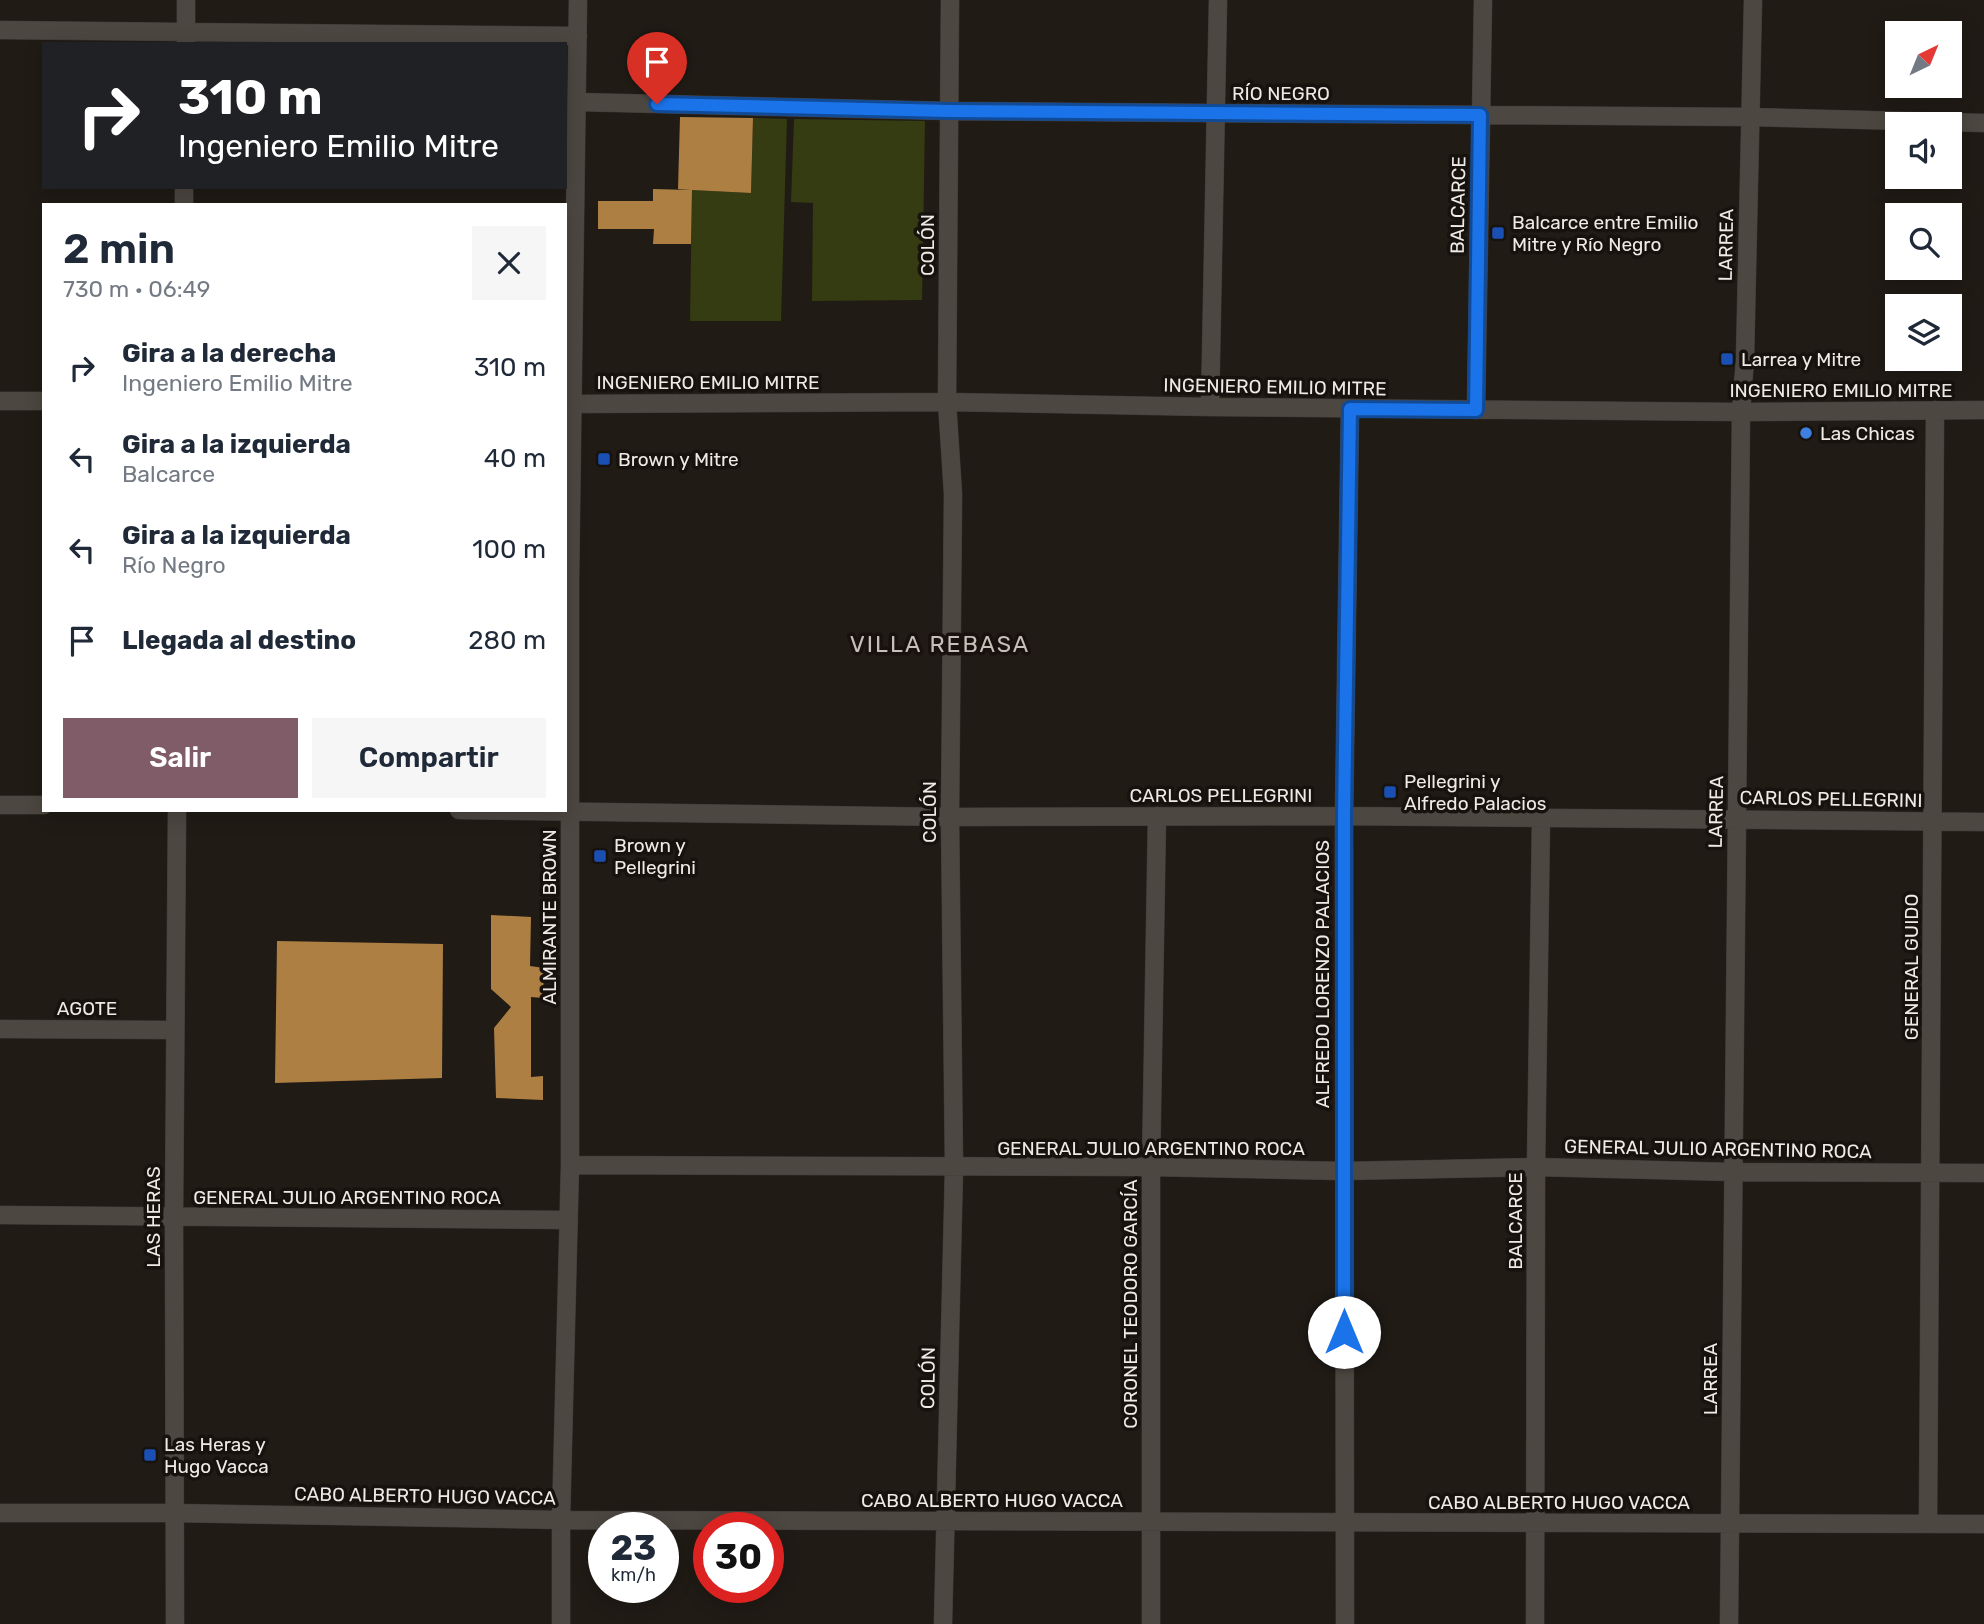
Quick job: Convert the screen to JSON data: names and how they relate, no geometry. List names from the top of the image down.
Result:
{
  "streets": {
    "street": [
      "RÍO NEGRO",
      "BALCARCE",
      "COLÓN",
      "LARREA",
      "INGENIERO EMILIO MITRE",
      "CARLOS PELLEGRINI",
      "ALMIRANTE BROWN",
      "GENERAL GUIDO",
      "ALFREDO LORENZO PALACIOS",
      "AGOTE",
      "GENERAL JULIO ARGENTINO ROCA",
      "LAS HERAS",
      "CORONEL TEODORO GARCÍA",
      "CABO ALBERTO HUGO VACCA"
    ]
  },
  "crossings": [
    ["RÍO NEGRO", "BALCARCE"],
    ["RÍO NEGRO", "COLÓN"],
    ["RÍO NEGRO", "LARREA"],
    ["RÍO NEGRO", "ALMIRANTE BROWN"],
    ["BALCARCE", "INGENIERO EMILIO MITRE"],
    ["BALCARCE", "CARLOS PELLEGRINI"],
    ["BALCARCE", "GENERAL JULIO ARGENTINO ROCA"],
    ["BALCARCE", "CABO ALBERTO HUGO VACCA"],
    ["COLÓN", "INGENIERO EMILIO MITRE"],
    ["COLÓN", "CARLOS PELLEGRINI"],
    ["COLÓN", "GENERAL JULIO ARGENTINO ROCA"],
    ["COLÓN", "CABO ALBERTO HUGO VACCA"],
    ["LARREA", "INGENIERO EMILIO MITRE"],
    ["LARREA", "CARLOS PELLEGRINI"],
    ["LARREA", "GENERAL JULIO ARGENTINO ROCA"],
    ["LARREA", "CABO ALBERTO HUGO VACCA"],
    ["INGENIERO EMILIO MITRE", "ALMIRANTE BROWN"],
    ["INGENIERO EMILIO MITRE", "GENERAL GUIDO"],
    ["INGENIERO EMILIO MITRE", "ALFREDO LORENZO PALACIOS"],
    ["CARLOS PELLEGRINI", "ALMIRANTE BROWN"],
    ["CARLOS PELLEGRINI", "GENERAL GUIDO"],
    ["CARLOS PELLEGRINI", "ALFREDO LORENZO PALACIOS"],
    ["CARLOS PELLEGRINI", "CORONEL TEODORO GARCÍA"],
    ["ALMIRANTE BROWN", "GENERAL JULIO ARGENTINO ROCA"],
    ["ALMIRANTE BROWN", "CABO ALBERTO HUGO VACCA"],
    ["GENERAL GUIDO", "GENERAL JULIO ARGENTINO ROCA"],
    ["GENERAL GUIDO", "CABO ALBERTO HUGO VACCA"],
    ["ALFREDO LORENZO PALACIOS", "GENERAL JULIO ARGENTINO ROCA"],
    ["ALFREDO LORENZO PALACIOS", "CABO ALBERTO HUGO VACCA"],
    ["AGOTE", "LAS HERAS"],
    ["GENERAL JULIO ARGENTINO ROCA", "LAS HERAS"],
    ["GENERAL JULIO ARGENTINO ROCA", "CORONEL TEODORO GARCÍA"],
    ["LAS HERAS", "CABO ALBERTO HUGO VACCA"],
    ["CORONEL TEODORO GARCÍA", "CABO ALBERTO HUGO VACCA"]
  ],
  "districts": ["VILLA REBASA"],
  "places": {
    "transit": [
      "Balcarce entre Emilio Mitre y Río Negro",
      "Larrea y Mitre",
      "Brown y Mitre",
      "Pellegrini y Alfredo Palacios",
      "Brown y Pellegrini",
      "Las Heras y Hugo Vacca"
    ],
    "other": ["Las Chicas"]
  },
  "north": "top right",
  "page": {
    "turn": ["310 m", "Ingeniero Emilio Mitre"],
    "heading": ["2 min", "730 m · 06:49"],
    "list": [
      {
        "name": "Gira a la derecha",
        "note": "Ingeniero Emilio Mitre",
        "value": "310 m"
      },
      {
        "name": "Gira a la izquierda",
        "note": "Balcarce",
        "value": "40 m"
      },
      {
        "name": "Gira a la izquierda",
        "note": "Río Negro",
        "value": "100 m"
      },
      {
        "name": "Llegada al destino",
        "value": "280 m"
      }
    ],
    "buttons": ["Salir", "Compartir"],
    "speed": "23 km/h",
    "limit": "30"
  }
}
